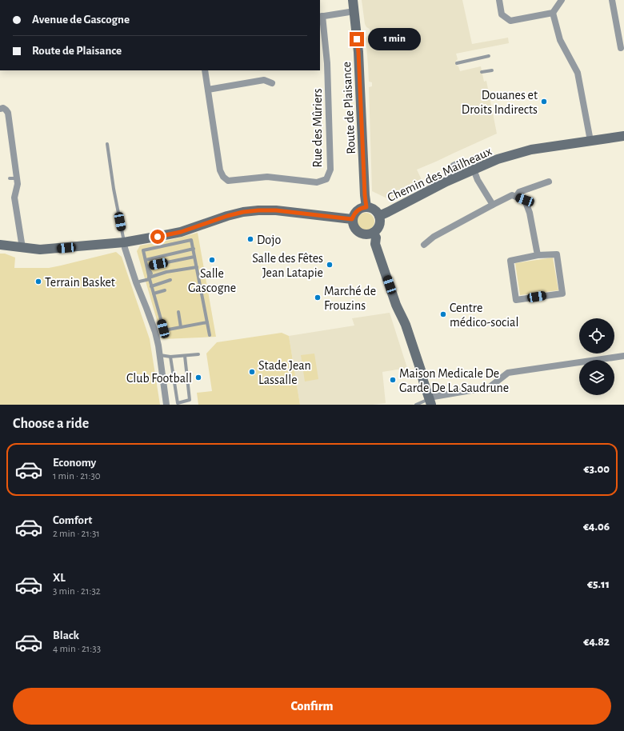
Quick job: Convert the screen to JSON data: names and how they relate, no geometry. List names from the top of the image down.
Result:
{
  "streets": {
    "main road": ["Route de Plaisance", "Chemin des Mailheaux"],
    "street": ["Rue des Mûriers"]
  },
  "crossings": [
    ["Route de Plaisance", "Rue des Mûriers"],
    ["Route de Plaisance", "Chemin des Mailheaux"]
  ],
  "places": [
    "Douanes et Droits Indirects",
    "Dojo",
    "Salle Gascogne",
    "Salle des Fêtes Jean Latapie",
    "Terrain Basket",
    "Marché de Frouzins",
    "Centre médico-social",
    "Stade Jean Lassalle",
    "Club Football",
    "Maison Medicale De Garde De La Saudrune"
  ],
  "page": {
    "banner": ["Avenue de Gascogne", "Route de Plaisance"],
    "bubble": "1 min",
    "heading": "Choose a ride",
    "list": [
      {
        "name": "Economy",
        "note": "1 min · 21:30",
        "value": "€3.00"
      },
      {
        "name": "Comfort",
        "note": "2 min · 21:31",
        "value": "€4.06"
      },
      {
        "name": "XL",
        "note": "3 min · 21:32",
        "value": "€5.11"
      },
      {
        "name": "Black",
        "note": "4 min · 21:33",
        "value": "€4.82"
      }
    ],
    "buttons": "Confirm"
  }
}
